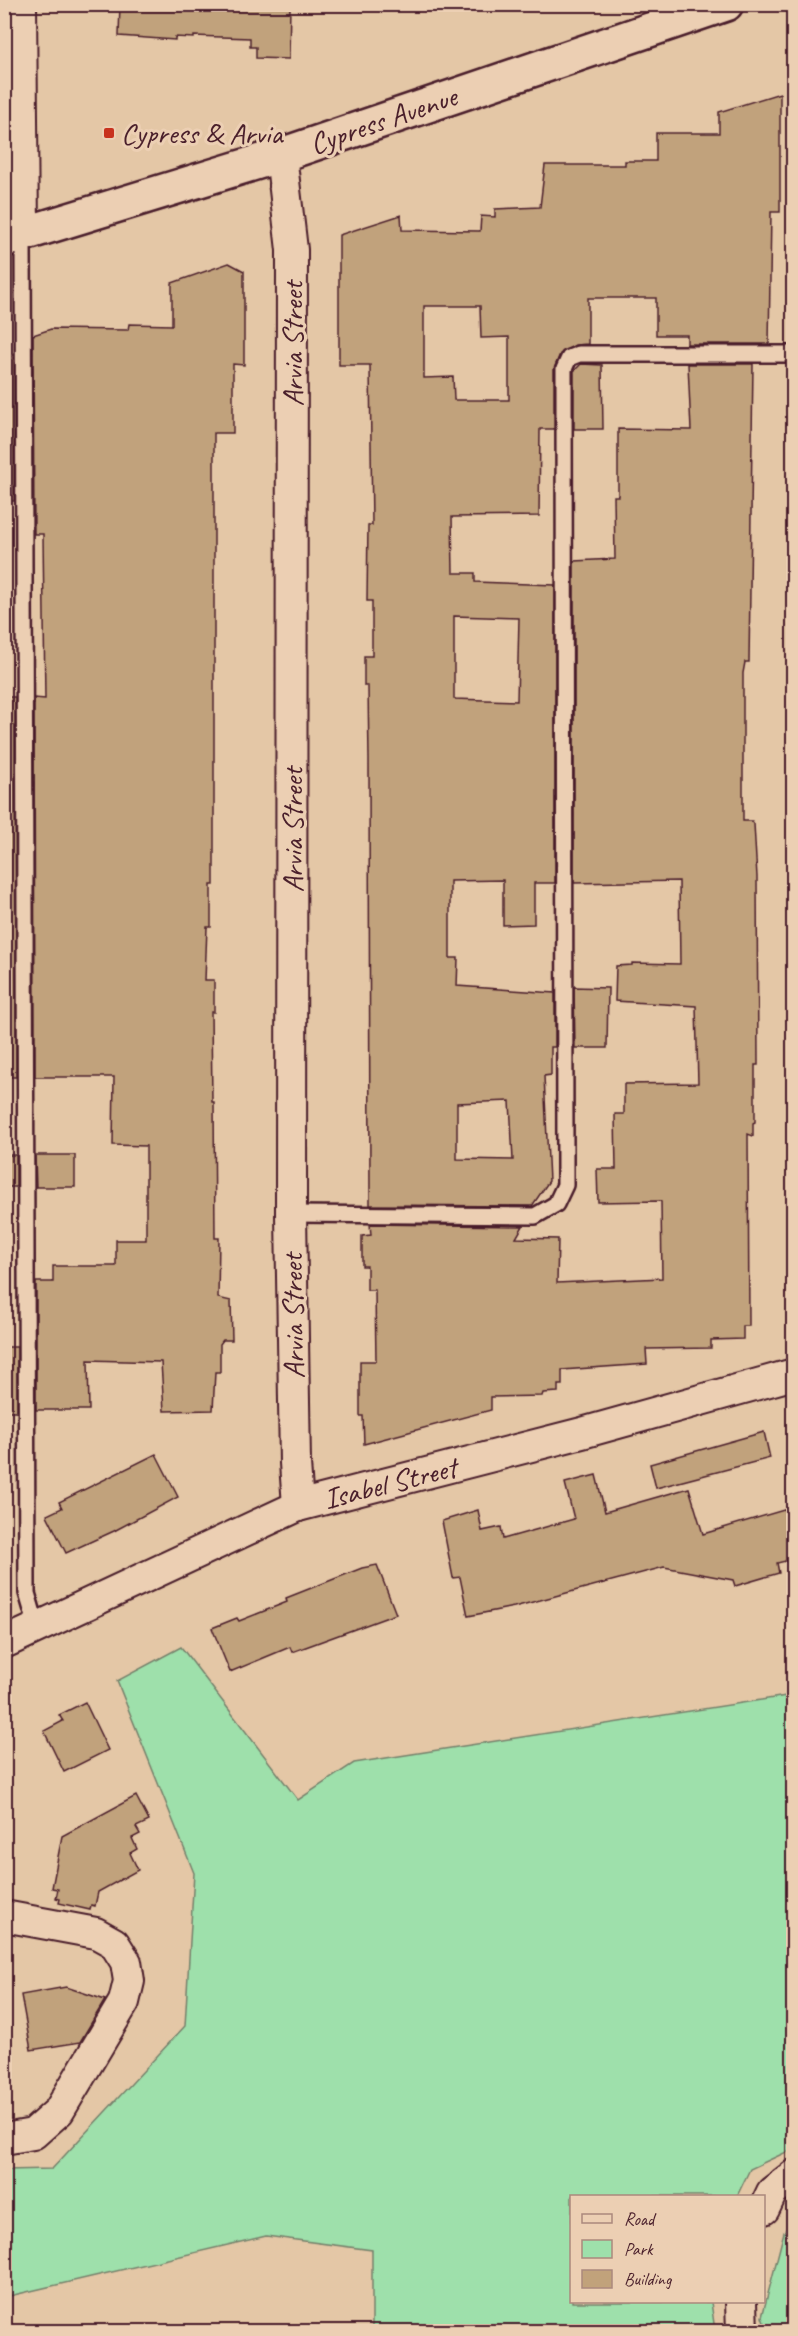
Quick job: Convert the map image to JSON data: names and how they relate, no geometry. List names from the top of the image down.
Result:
{
  "streets": {
    "street": ["Cypress Avenue", "Arvia Street", "Isabel Street"]
  },
  "crossings": [
    ["Cypress Avenue", "Arvia Street"],
    ["Arvia Street", "Isabel Street"]
  ],
  "places": {
    "transit": ["Cypress & Arvia"]
  },
  "legend": ["Road", "Park", "Building"]
}
